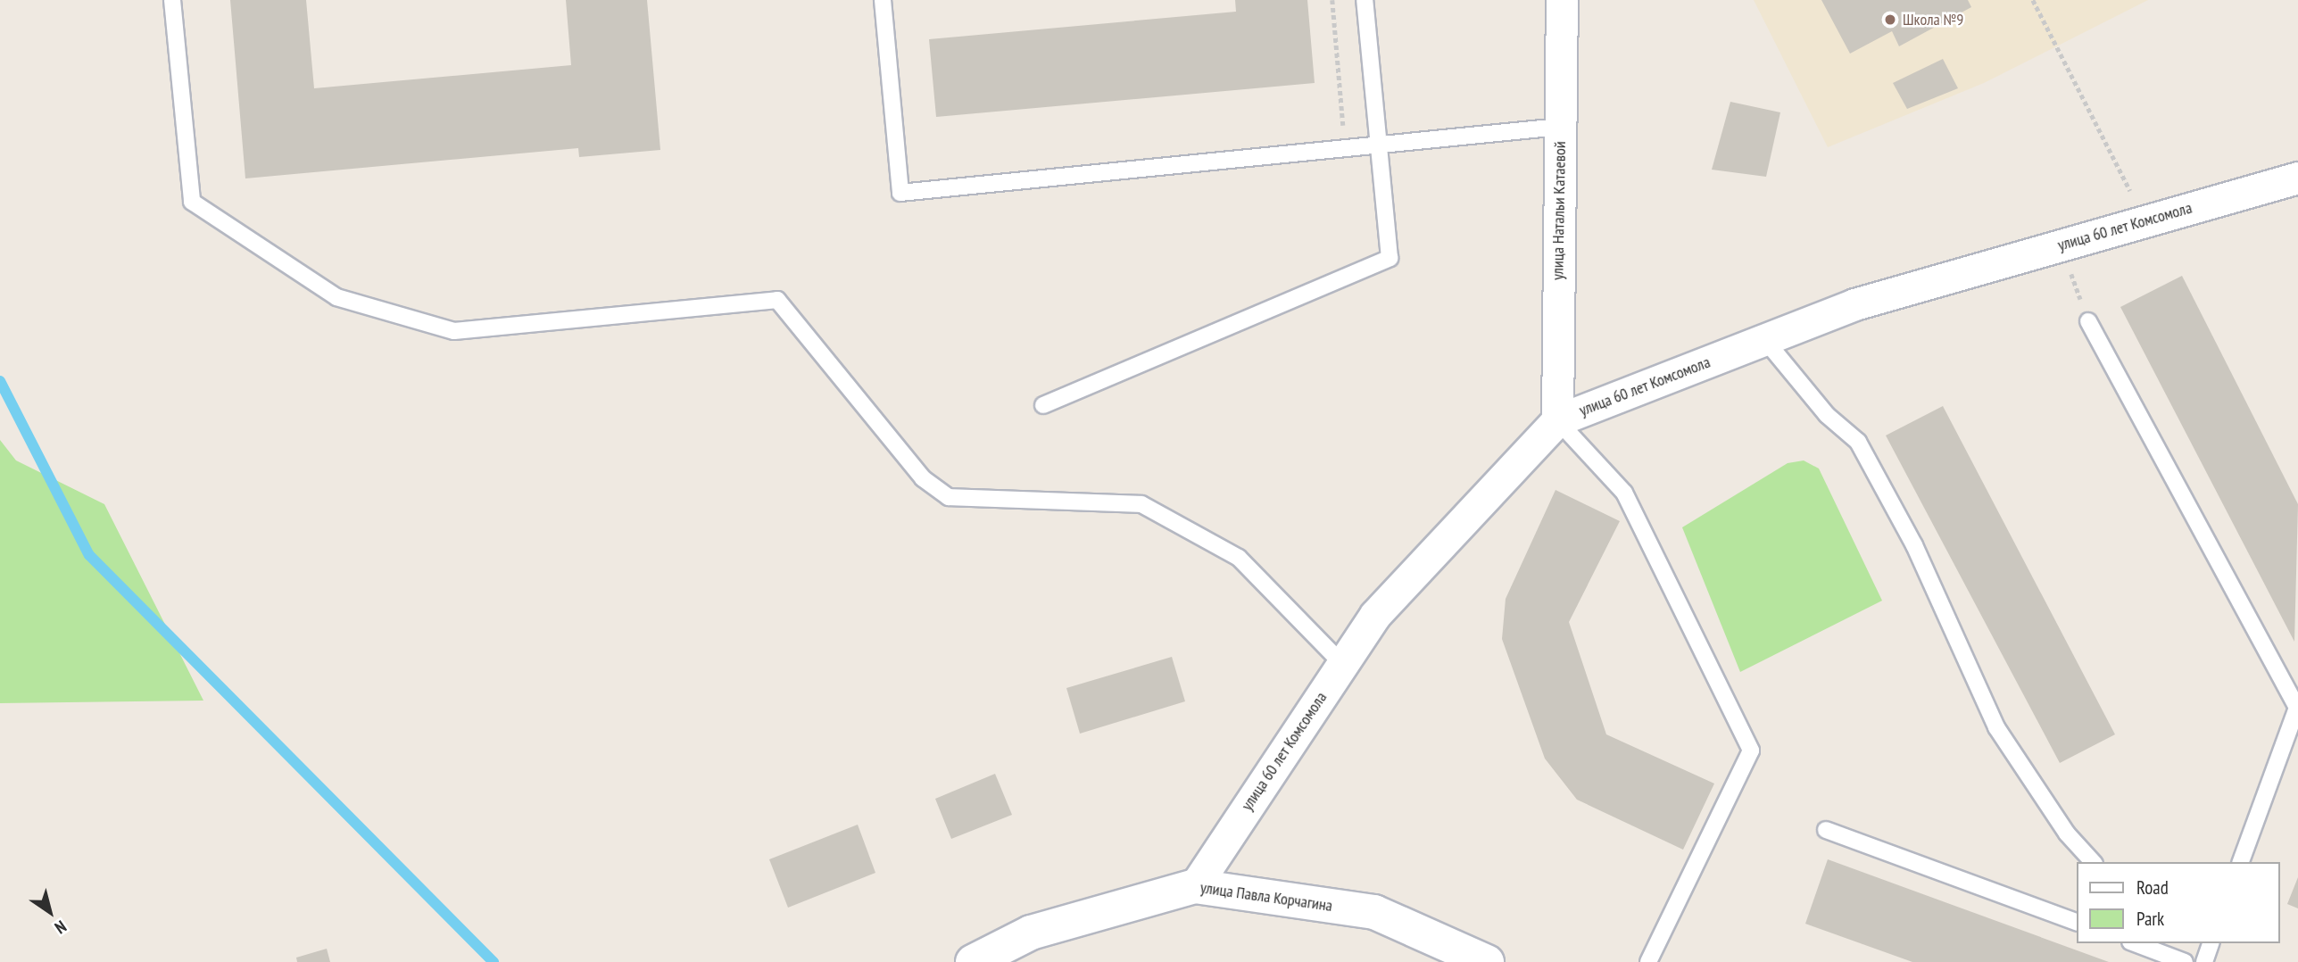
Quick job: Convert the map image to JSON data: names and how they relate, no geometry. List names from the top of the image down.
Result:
{
  "streets": {
    "main road": ["улица Павла Корчагина"],
    "street": ["улица Натальи Катаевой", "улица 60 лет Комсомола"]
  },
  "crossings": [
    ["улица Натальи Катаевой", "улица 60 лет Комсомола"],
    ["улица 60 лет Комсомола", "улица Павла Корчагина"]
  ],
  "places": ["Школа №9"],
  "legend": ["Road", "Park"],
  "north": "bottom right"
}
